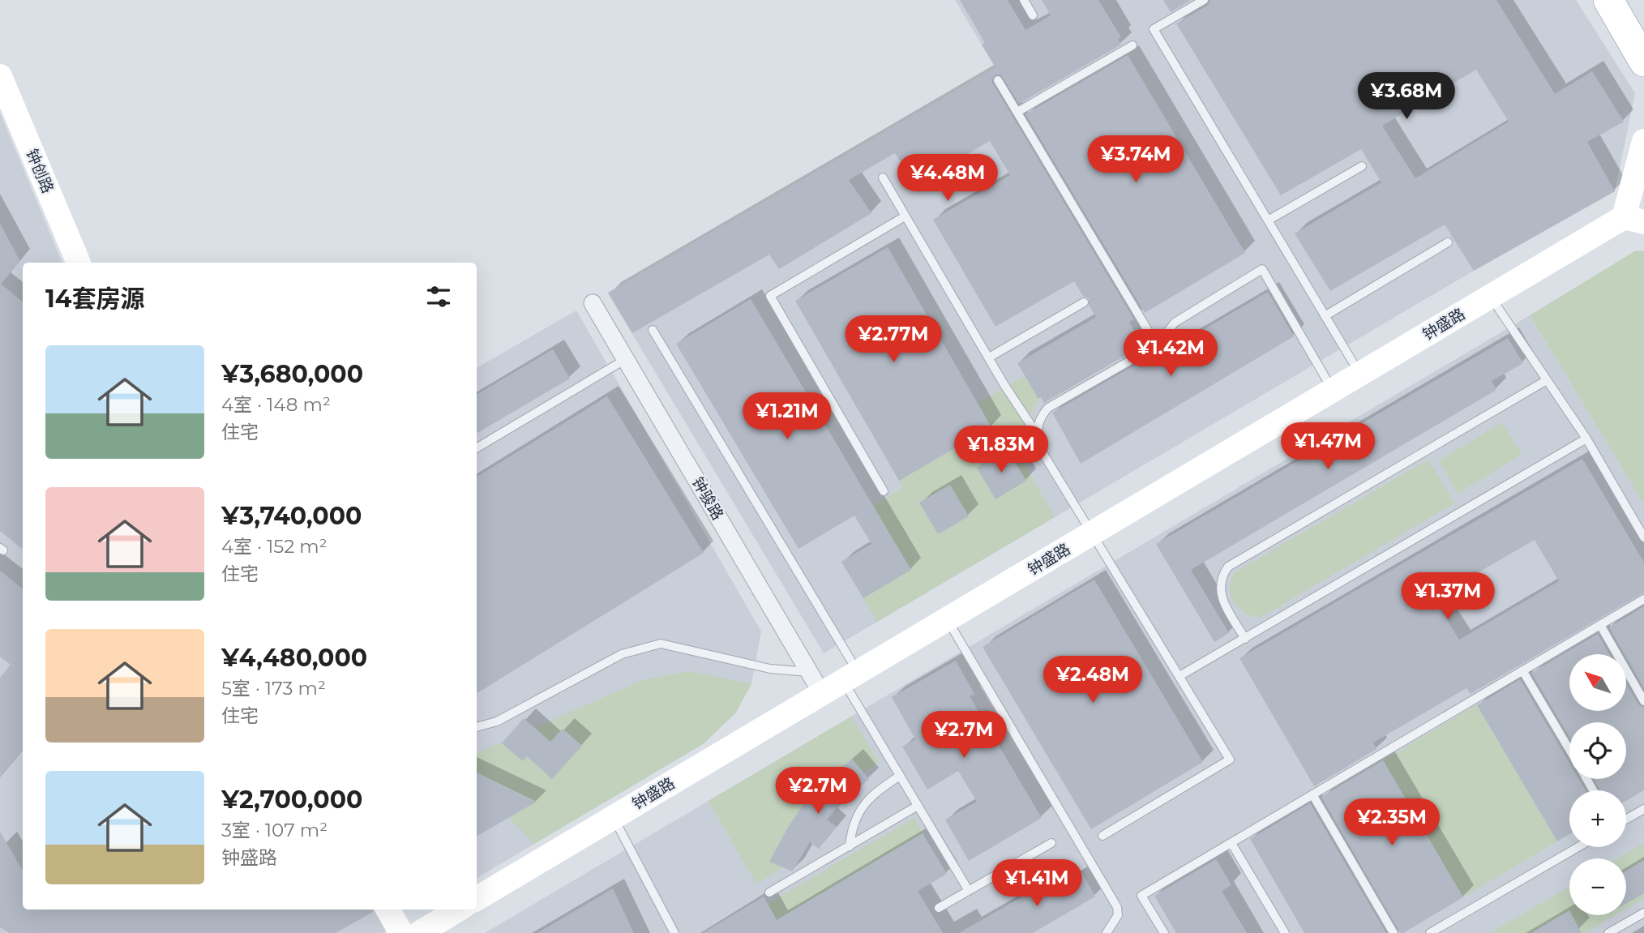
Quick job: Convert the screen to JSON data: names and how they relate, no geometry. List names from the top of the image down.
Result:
{
  "streets": {
    "street": ["钟创路", "钟盛路", "钟骏路"]
  },
  "crossings": [
    ["钟盛路", "钟骏路"]
  ],
  "north": "top left",
  "page": {
    "price": [
      "¥3.68M",
      "¥3.74M",
      "¥4.48M",
      "¥2.77M",
      "¥1.42M",
      "¥1.21M",
      "¥1.47M",
      "¥1.83M",
      "¥1.37M",
      "¥2.48M",
      "¥2.7M",
      "¥2.7M",
      "¥2.35M",
      "¥1.41M"
    ],
    "heading": "14套房源",
    "list": [
      {
        "name": "¥3,680,000",
        "note": "4室 · 148 m² · 住宅"
      },
      {
        "name": "¥3,740,000",
        "note": "4室 · 152 m² · 住宅"
      },
      {
        "name": "¥4,480,000",
        "note": "5室 · 173 m² · 住宅"
      },
      {
        "name": "¥2,700,000",
        "note": "3室 · 107 m² · 钟盛路"
      }
    ],
    "map_buttons": ["+", "−"]
  }
}
